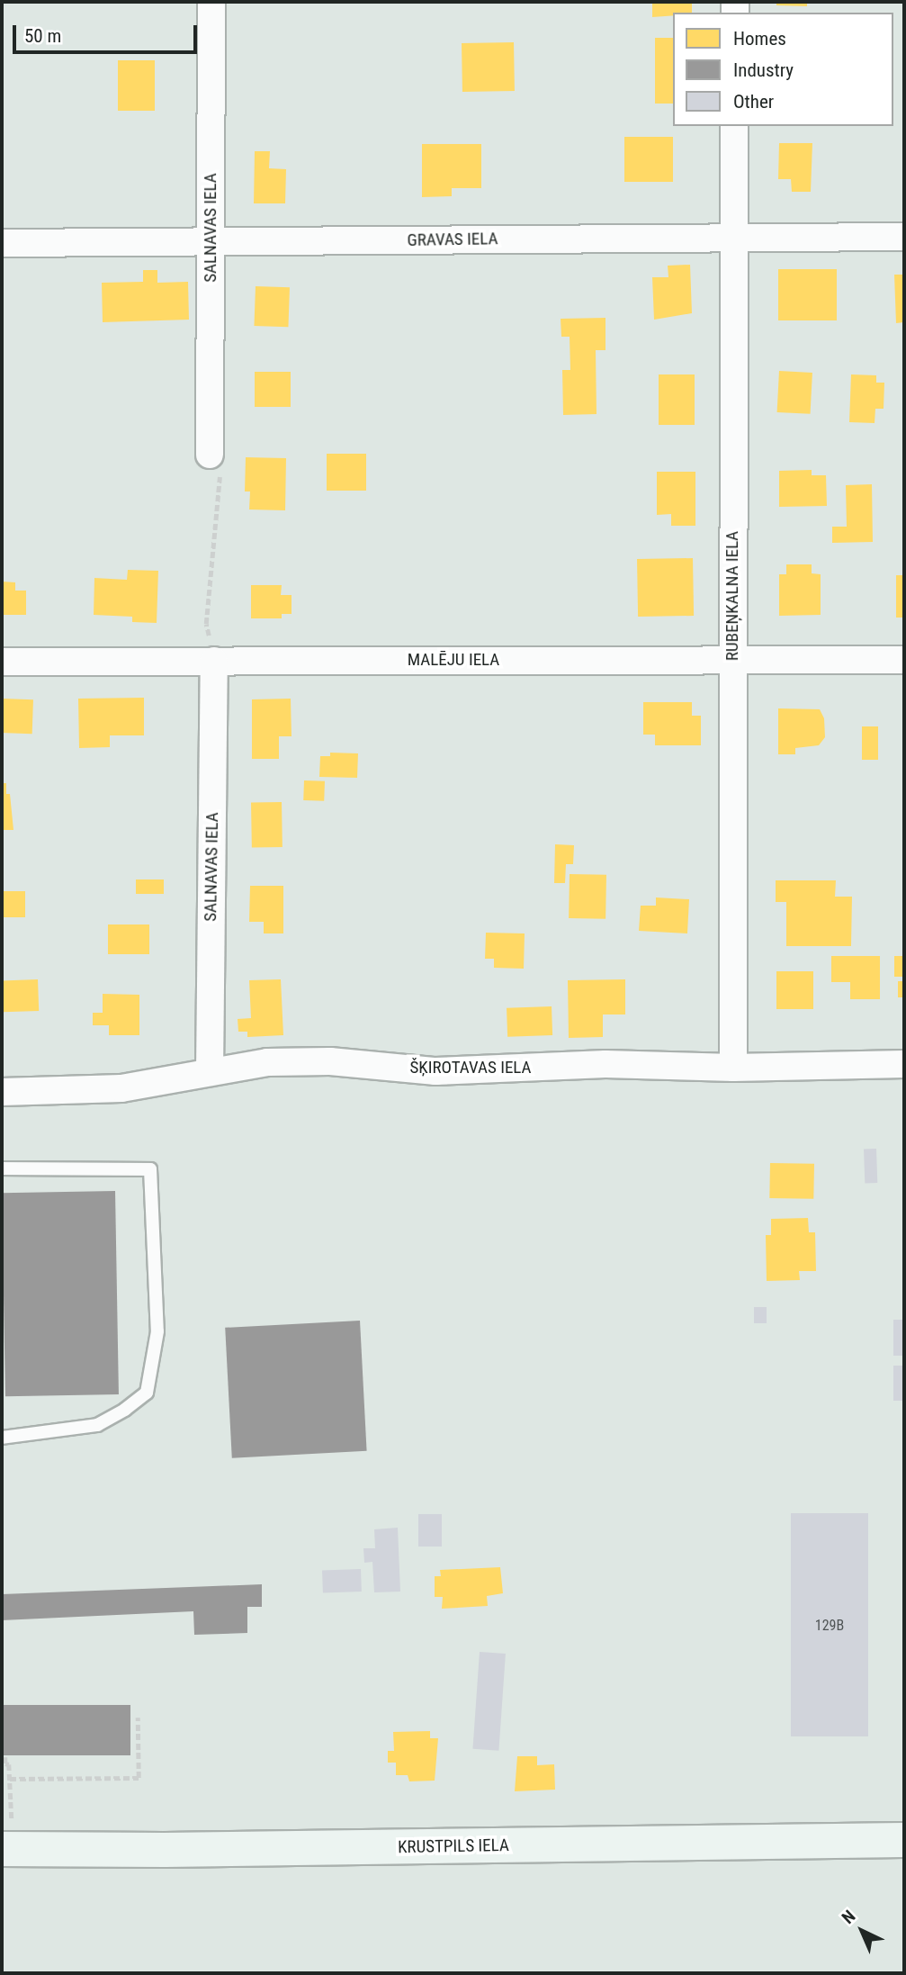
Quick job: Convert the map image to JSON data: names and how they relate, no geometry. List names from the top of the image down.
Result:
{
  "streets": {
    "street": [
      "SALNAVAS IELA",
      "GRAVAS IELA",
      "RUBEŅKALNA IELA",
      "MALĒJU IELA",
      "ŠĶIROTAVAS IELA",
      "KRUSTPILS IELA"
    ]
  },
  "crossings": [
    ["SALNAVAS IELA", "GRAVAS IELA"],
    ["SALNAVAS IELA", "MALĒJU IELA"],
    ["SALNAVAS IELA", "ŠĶIROTAVAS IELA"],
    ["GRAVAS IELA", "RUBEŅKALNA IELA"],
    ["RUBEŅKALNA IELA", "MALĒJU IELA"],
    ["RUBEŅKALNA IELA", "ŠĶIROTAVAS IELA"]
  ],
  "house_numbers": ["129B"],
  "legend": ["Homes", "Industry", "Other"],
  "scale_bar": "50 m",
  "north": "top left"
}
